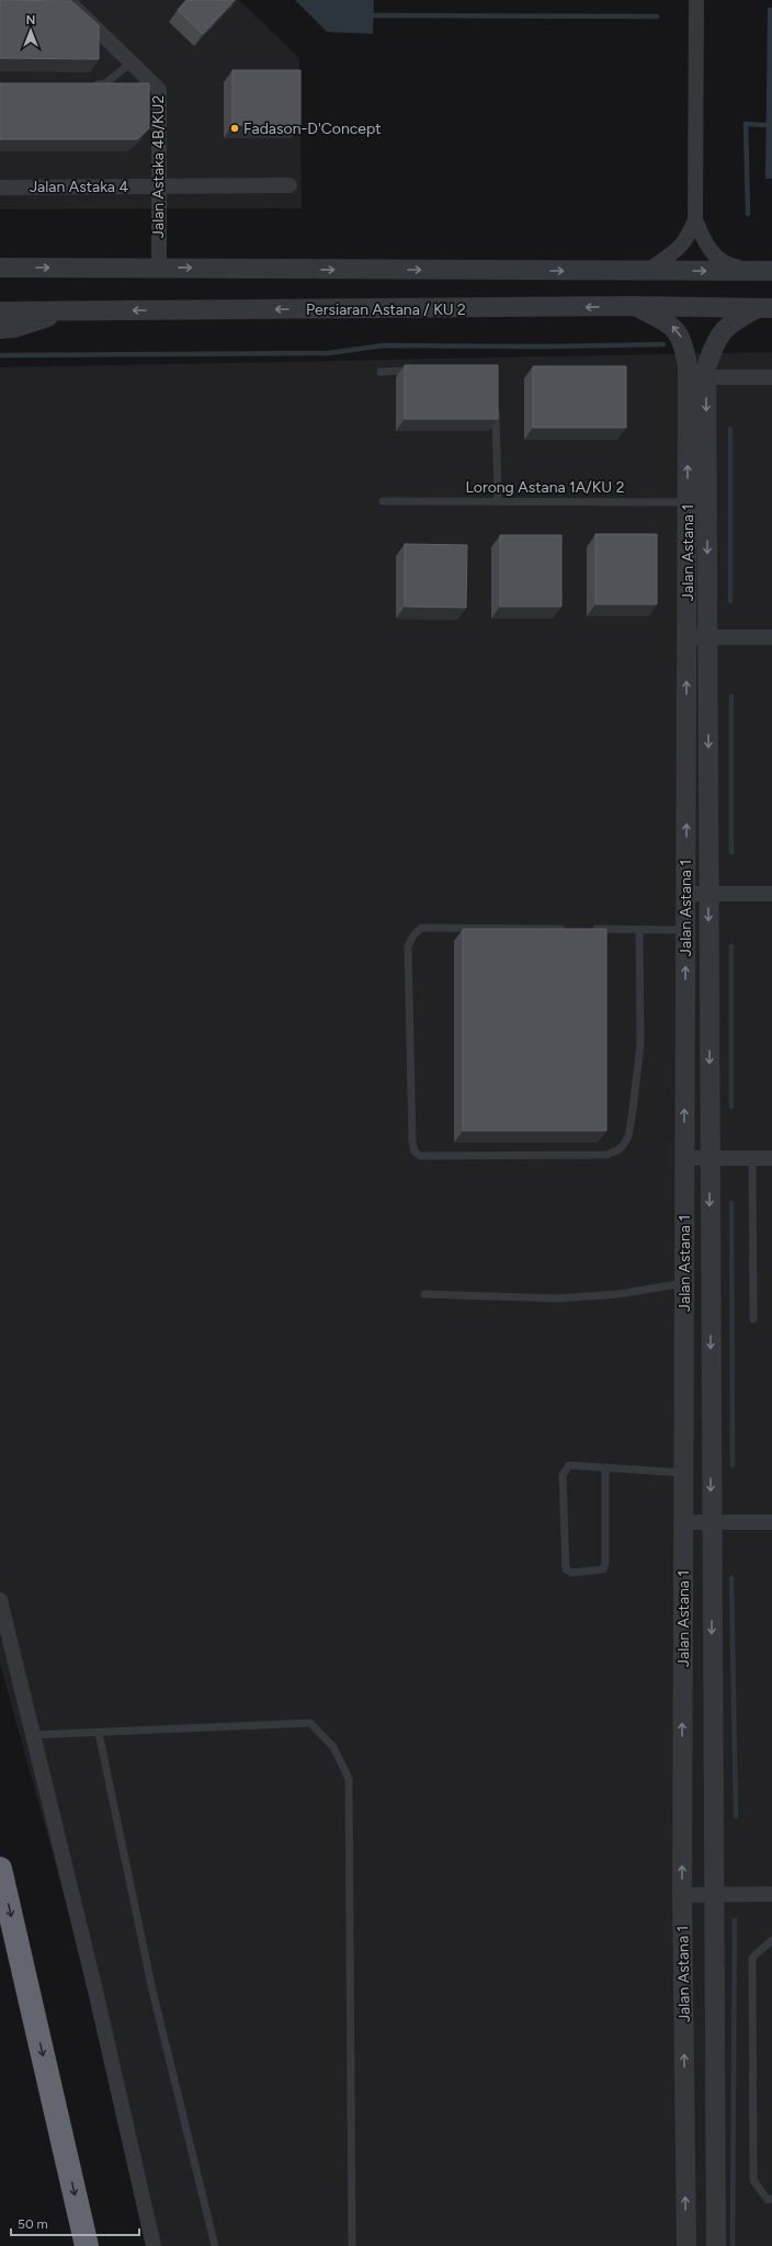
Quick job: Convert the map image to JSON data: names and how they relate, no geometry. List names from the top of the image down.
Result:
{
  "streets": {
    "street": [
      "Jalan Astaka 4B/KU2",
      "Jalan Astaka 4",
      "Persiaran Astana / KU 2",
      "Jalan Astana 1"
    ],
    "lane": ["Lorong Astana 1A/KU 2"]
  },
  "crossings": [
    ["Jalan Astaka 4B/KU2", "Jalan Astaka 4"],
    ["Persiaran Astana / KU 2", "Jalan Astana 1"],
    ["Lorong Astana 1A/KU 2", "Jalan Astana 1"]
  ],
  "places": ["Fadason-D'Concept"],
  "scale_bar": "50 m",
  "north": "top"
}
